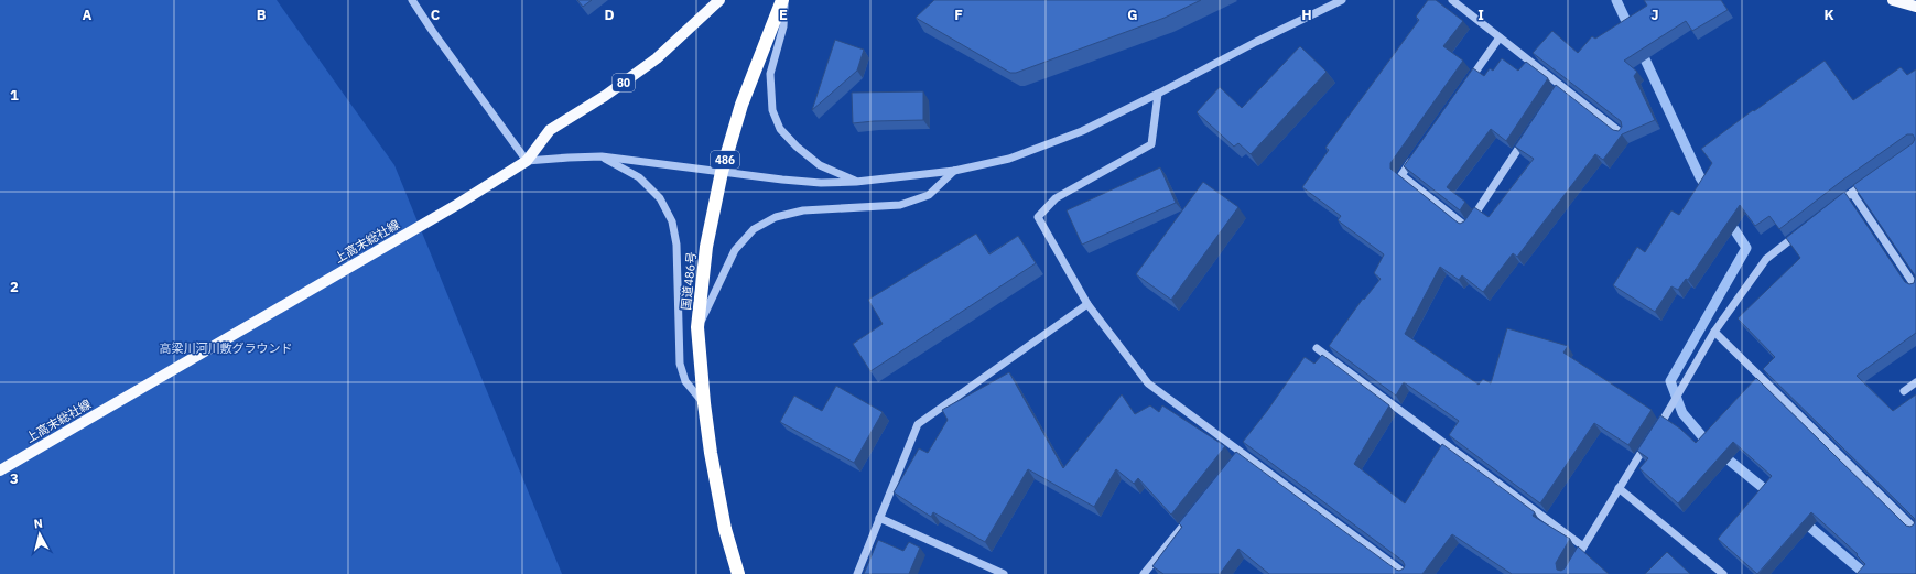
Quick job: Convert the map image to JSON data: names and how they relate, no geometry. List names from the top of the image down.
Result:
{
  "streets": {
    "highway": ["486", "国道486号"],
    "main road": ["80", "上高末総社線"]
  },
  "parks": ["高梁川河川敷グラウンド"],
  "north": "top",
  "grid": {
    "columns": [
      "A",
      "B",
      "C",
      "D",
      "E",
      "F",
      "G",
      "H",
      "I",
      "J",
      "K"
    ],
    "rows": ["1", "2", "3"]
  }
}
